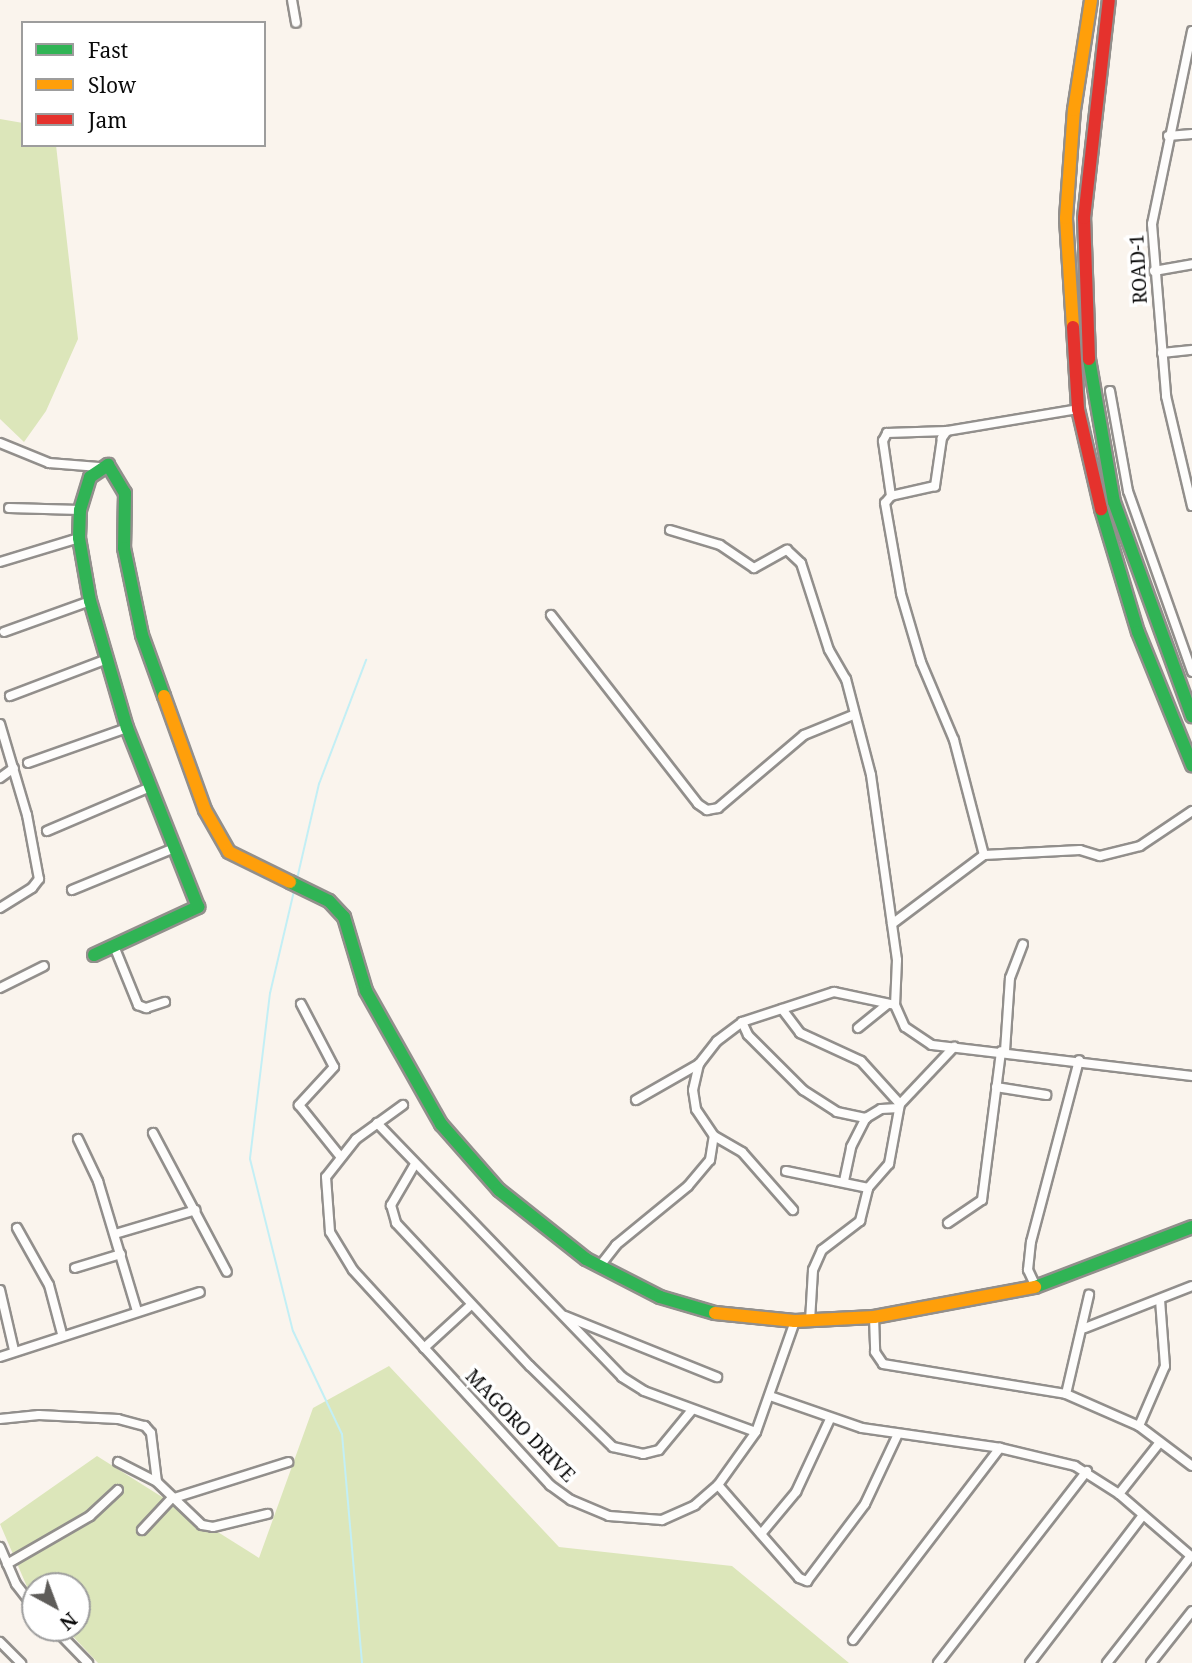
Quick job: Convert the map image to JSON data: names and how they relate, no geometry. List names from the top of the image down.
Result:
{
  "streets": {
    "street": ["ROAD-1", "MAGORO DRIVE"]
  },
  "legend": ["Fast", "Slow", "Jam"],
  "north": "bottom right"
}
